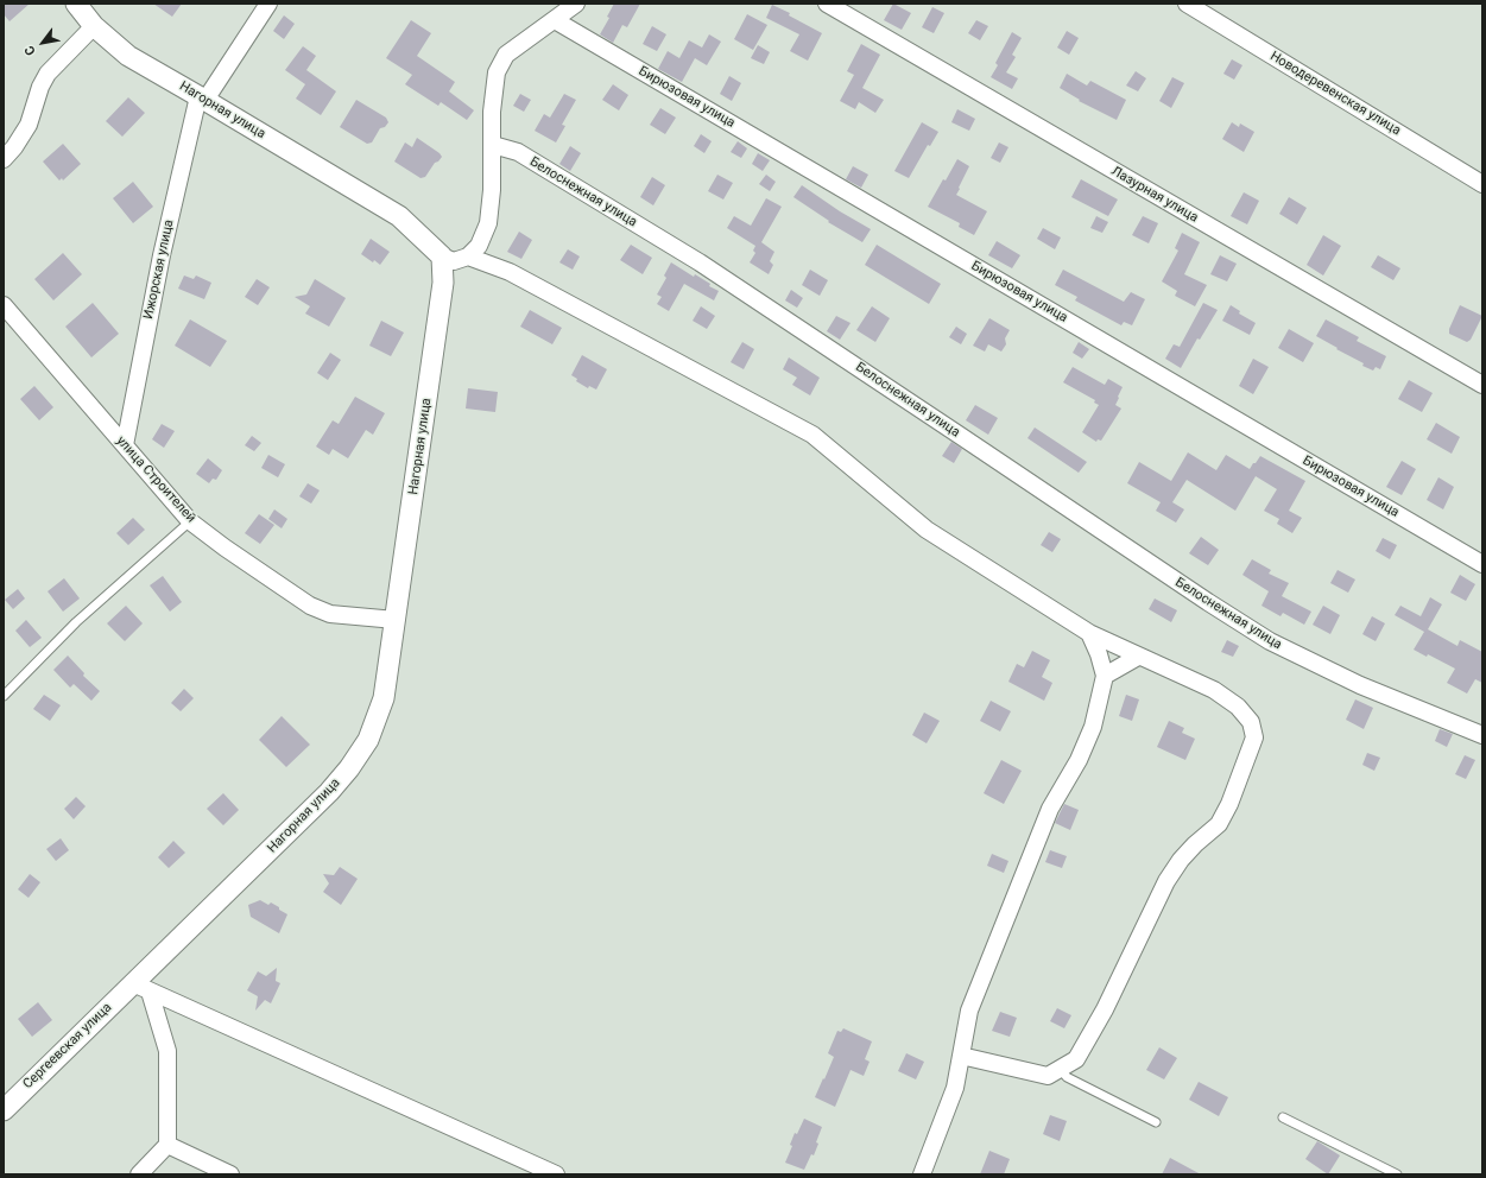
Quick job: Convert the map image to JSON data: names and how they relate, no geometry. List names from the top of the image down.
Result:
{
  "streets": {
    "street": [
      "Новодеревенская улица",
      "Бирюзовая улица",
      "Нагорная улица",
      "Белоснежная улица",
      "Лазурная улица",
      "Ижорская улица",
      "улица Строителей",
      "Сергеевская улица"
    ]
  },
  "crossings": [
    ["Нагорная улица", "Ижорская улица"],
    ["Нагорная улица", "улица Строителей"],
    ["Нагорная улица", "Сергеевская улица"],
    ["Ижорская улица", "улица Строителей"]
  ],
  "north": "bottom left"
}
